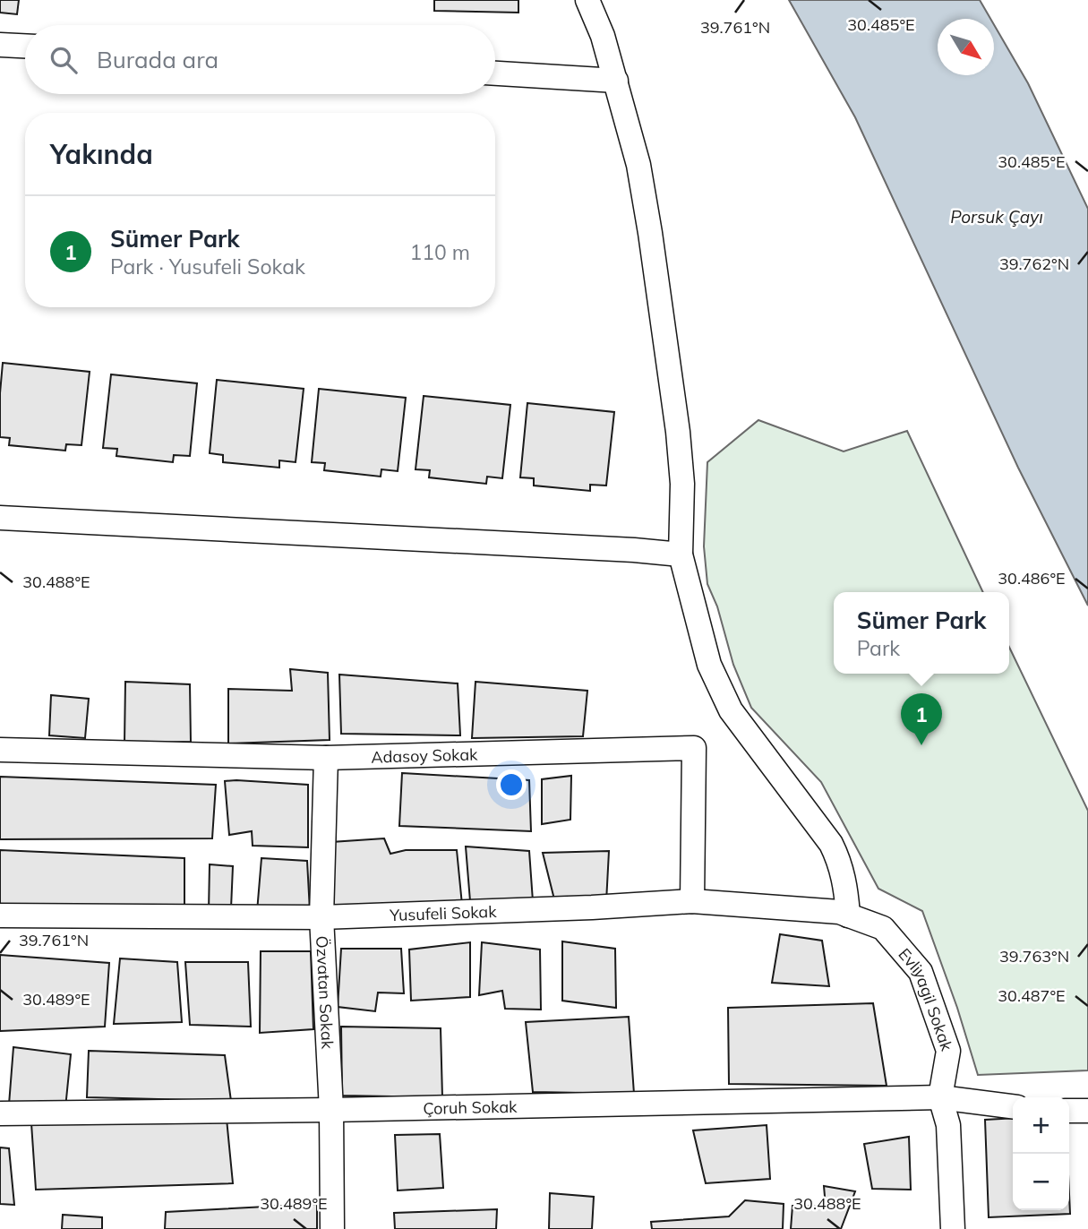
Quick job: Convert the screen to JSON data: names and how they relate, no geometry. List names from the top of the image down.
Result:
{
  "streets": {
    "street": [
      "Adasoy Sokak",
      "Yusufeli Sokak",
      "Özvatan Sokak",
      "Evliyagil Sokak",
      "Çoruh Sokak"
    ]
  },
  "crossings": [
    ["Adasoy Sokak", "Yusufeli Sokak"],
    ["Adasoy Sokak", "Özvatan Sokak"],
    ["Yusufeli Sokak", "Özvatan Sokak"],
    ["Yusufeli Sokak", "Evliyagil Sokak"],
    ["Özvatan Sokak", "Çoruh Sokak"],
    ["Evliyagil Sokak", "Çoruh Sokak"]
  ],
  "water": ["Porsuk Çayı"],
  "north": "bottom right",
  "page": {
    "search": "Burada ara",
    "heading": "Yakında",
    "list": [
      {
        "mark": "1",
        "name": "Sümer Park",
        "note": "Park · Yusufeli Sokak",
        "value": "110 m"
      }
    ],
    "popup": ["Sümer Park", "Park"],
    "pins": "1",
    "map_buttons": ["+", "−"]
  },
  "coordinates": [
    "30.485°E",
    "39.761°N",
    "39.762°N",
    "30.486°E",
    "30.488°E",
    "39.763°N",
    "30.487°E",
    "30.489°E"
  ]
}
